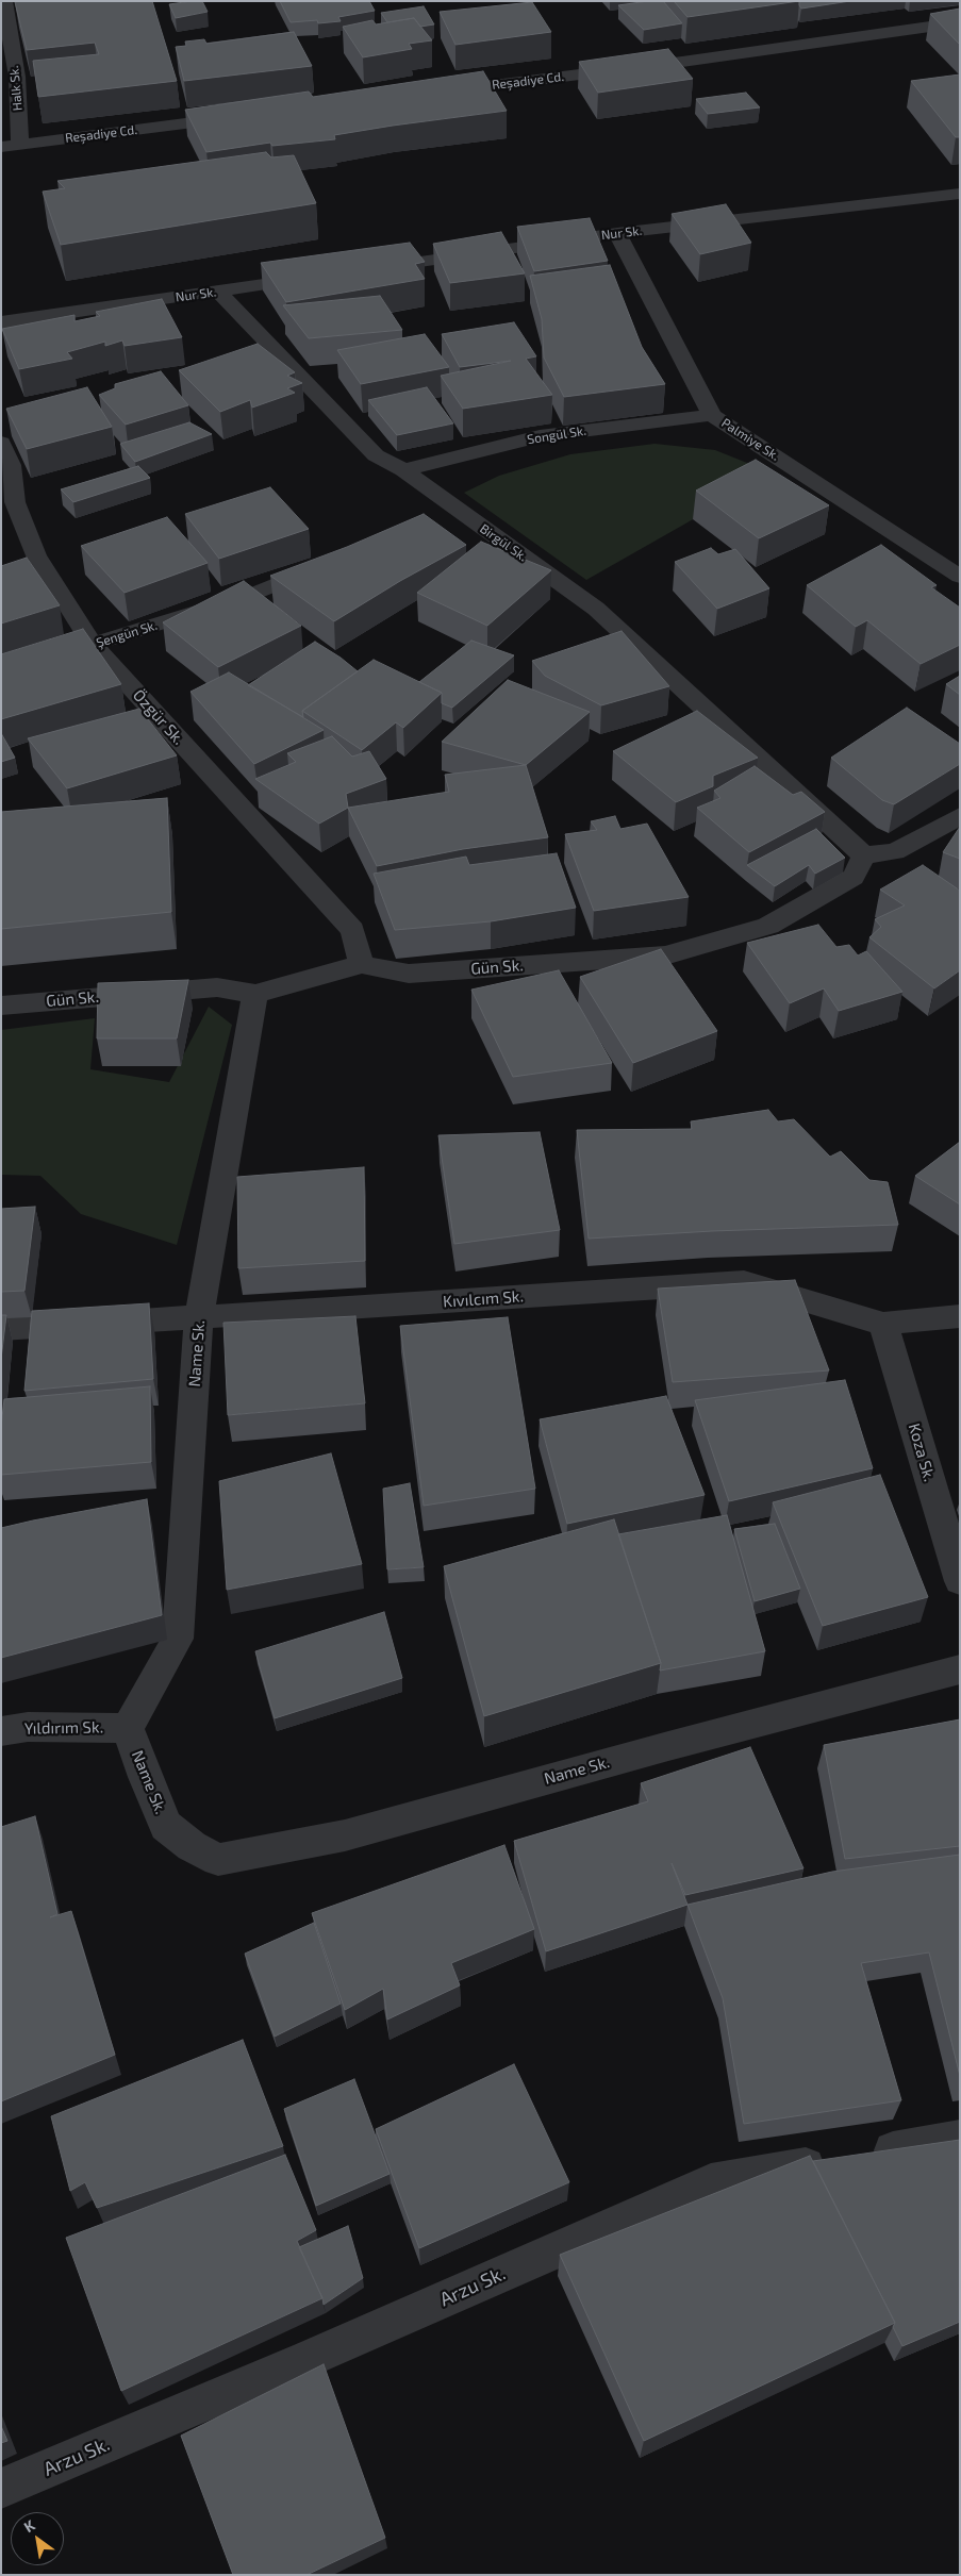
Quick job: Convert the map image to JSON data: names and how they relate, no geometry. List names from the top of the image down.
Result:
{
  "streets": {
    "street": [
      "Reşadiye Cd.",
      "Halk Sk.",
      "Nur Sk.",
      "Songül Sk.",
      "Palmiye Sk.",
      "Birgül Sk.",
      "Şengün Sk.",
      "Özgür Sk.",
      "Gün Sk.",
      "Kıvılcım Sk.",
      "Name Sk.",
      "Koza Sk.",
      "Yıldırım Sk.",
      "Arzu Sk."
    ]
  },
  "crossings": [
    ["Reşadiye Cd.", "Halk Sk."],
    ["Nur Sk.", "Palmiye Sk."],
    ["Nur Sk.", "Birgül Sk."],
    ["Songül Sk.", "Palmiye Sk."],
    ["Songül Sk.", "Birgül Sk."],
    ["Birgül Sk.", "Gün Sk."],
    ["Şengün Sk.", "Özgür Sk."],
    ["Özgür Sk.", "Gün Sk."],
    ["Gün Sk.", "Name Sk."],
    ["Kıvılcım Sk.", "Name Sk."],
    ["Kıvılcım Sk.", "Koza Sk."],
    ["Name Sk.", "Yıldırım Sk."]
  ],
  "north": "top left"
}
